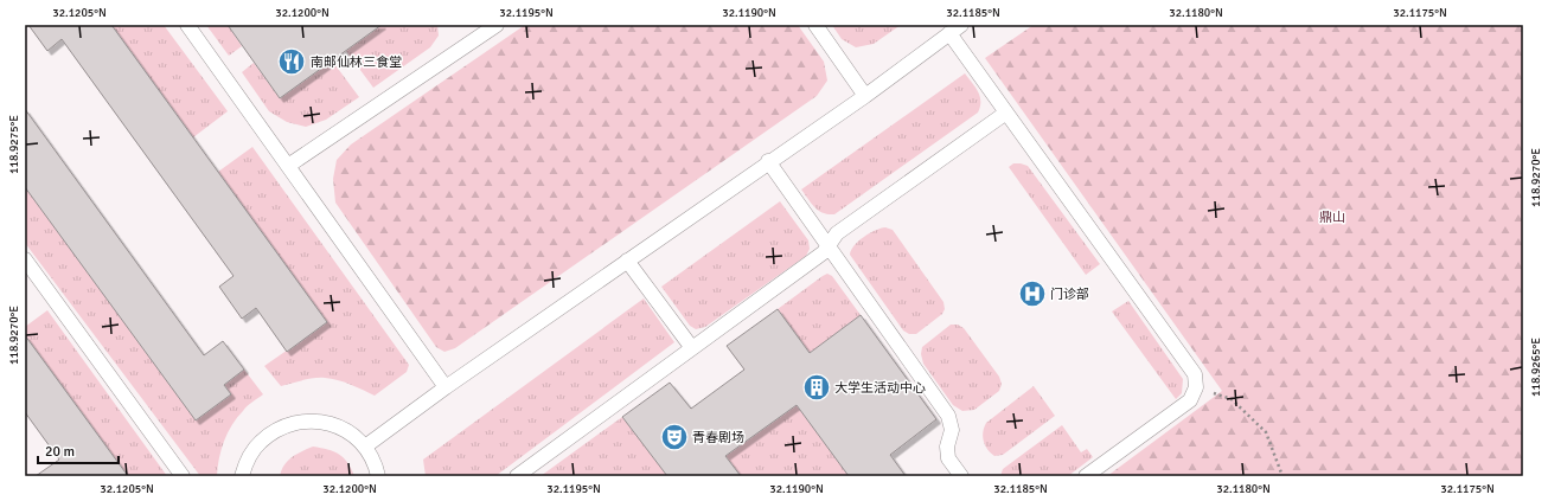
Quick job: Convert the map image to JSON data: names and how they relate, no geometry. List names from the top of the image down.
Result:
{
  "parks": ["鼎山"],
  "places": {
    "restaurant": ["南邮仙林三食堂"],
    "hospital": ["门诊部"],
    "building": ["大学生活动中心"],
    "theatre": ["青春剧场"]
  },
  "scale_bar": "20 m",
  "coordinates": [
    "32.1205°N",
    "32.1200°N",
    "32.1195°N",
    "32.1190°N",
    "32.1185°N",
    "32.1180°N",
    "32.1175°N",
    "118.9275°E",
    "118.9270°E",
    "118.9265°E"
  ]
}
